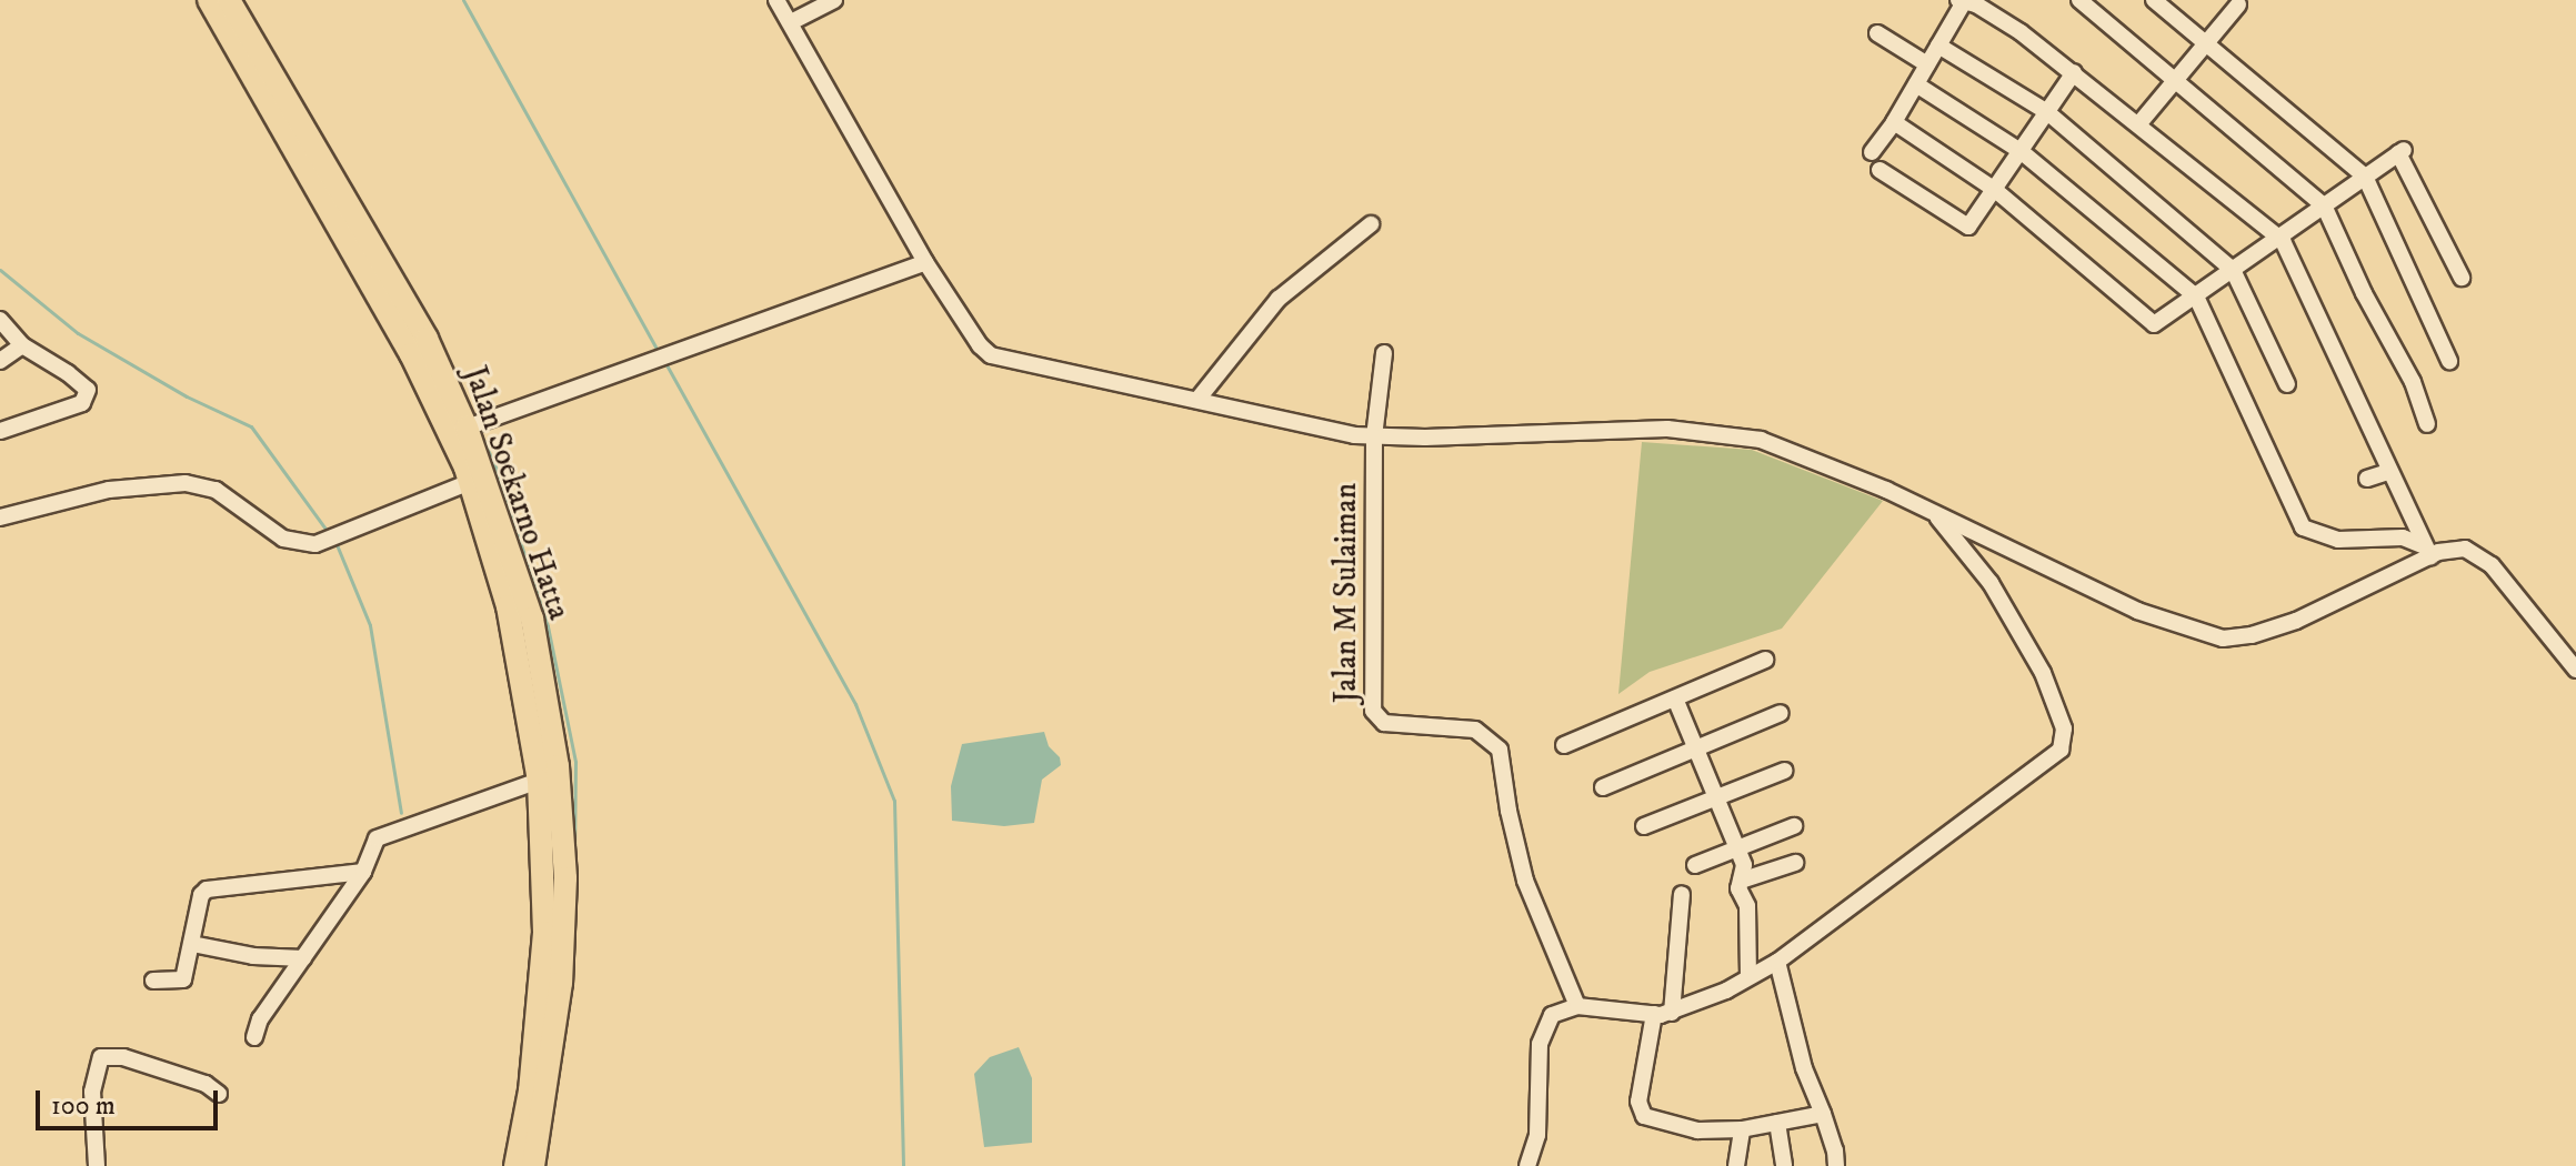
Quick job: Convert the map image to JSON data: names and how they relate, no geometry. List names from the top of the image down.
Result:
{
  "streets": {
    "highway": ["Jalan Soekarno Hatta"],
    "street": ["Jalan M Sulaiman"]
  },
  "scale_bar": "100 m"
}
